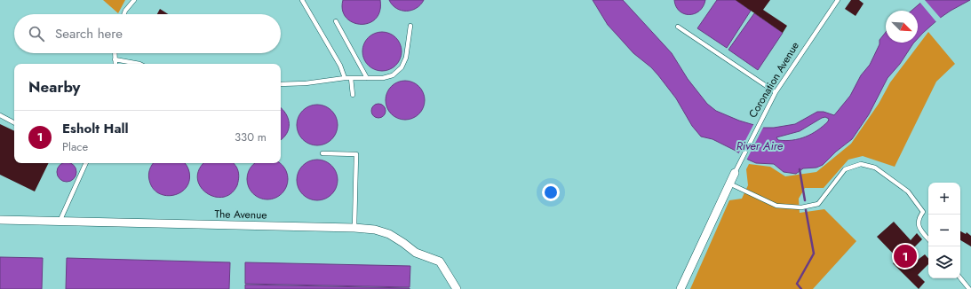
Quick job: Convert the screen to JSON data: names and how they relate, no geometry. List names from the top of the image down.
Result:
{
  "streets": {
    "street": ["Coronation Avenue", "The Avenue"]
  },
  "water": ["River Aire"],
  "north": "bottom right",
  "page": {
    "search": "Search here",
    "heading": "Nearby",
    "list": [
      {
        "mark": "1",
        "name": "Esholt Hall",
        "note": "Place",
        "value": "330 m"
      }
    ],
    "map_buttons": ["+", "−"],
    "pins": "1"
  }
}
